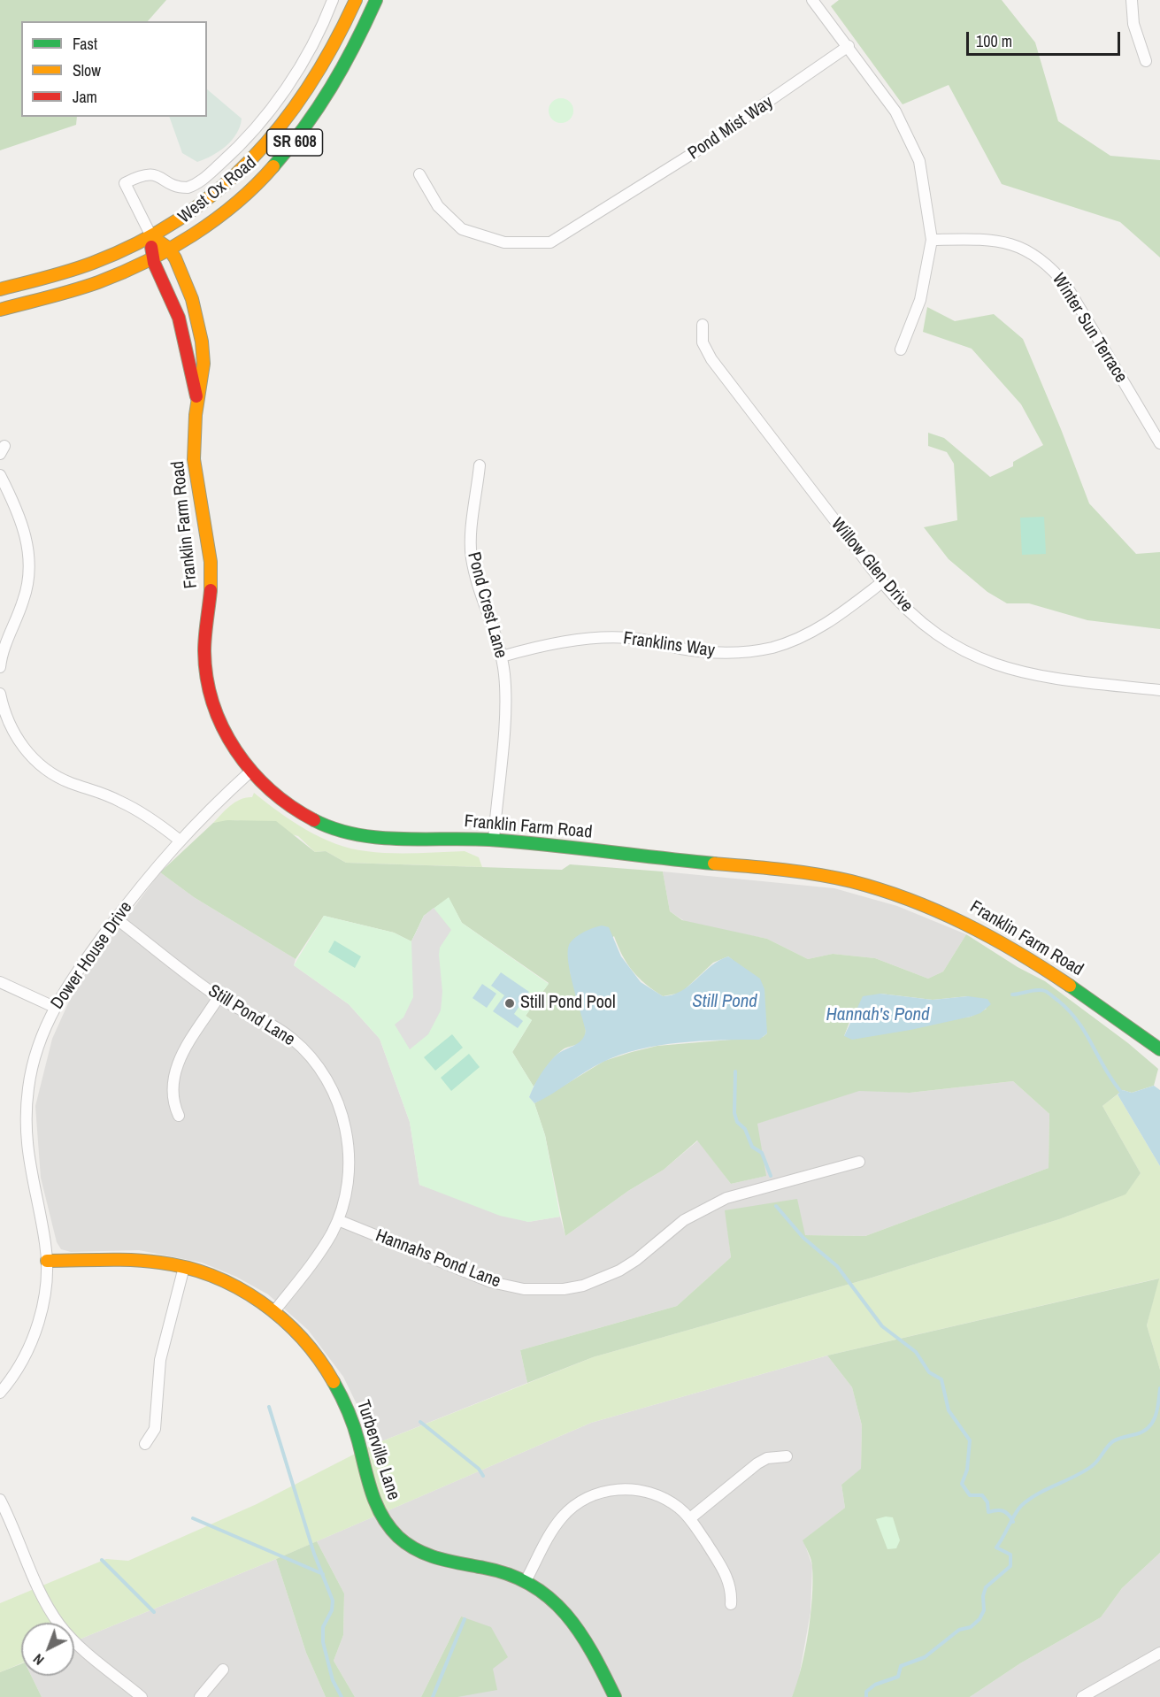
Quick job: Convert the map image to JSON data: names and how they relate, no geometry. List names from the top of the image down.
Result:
{
  "streets": {
    "street": [
      "Pond Mist Way",
      "SR 608",
      "West Ox Road",
      "Winter Sun Terrace",
      "Franklin Farm Road",
      "Willow Glen Drive",
      "Pond Crest Lane",
      "Franklins Way",
      "Dower House Drive",
      "Still Pond Lane",
      "Hannahs Pond Lane",
      "Turberville Lane"
    ]
  },
  "crossings": [
    ["West Ox Road", "Franklin Farm Road"],
    ["Franklin Farm Road", "Pond Crest Lane"],
    ["Franklin Farm Road", "Dower House Drive"],
    ["Willow Glen Drive", "Franklins Way"],
    ["Pond Crest Lane", "Franklins Way"],
    ["Dower House Drive", "Still Pond Lane"],
    ["Dower House Drive", "Turberville Lane"],
    ["Still Pond Lane", "Hannahs Pond Lane"],
    ["Still Pond Lane", "Turberville Lane"]
  ],
  "water": ["Still Pond", "Hannah's Pond"],
  "places": ["Still Pond Pool"],
  "legend": ["Fast", "Slow", "Jam"],
  "scale_bar": "100 m",
  "north": "bottom left"
}
